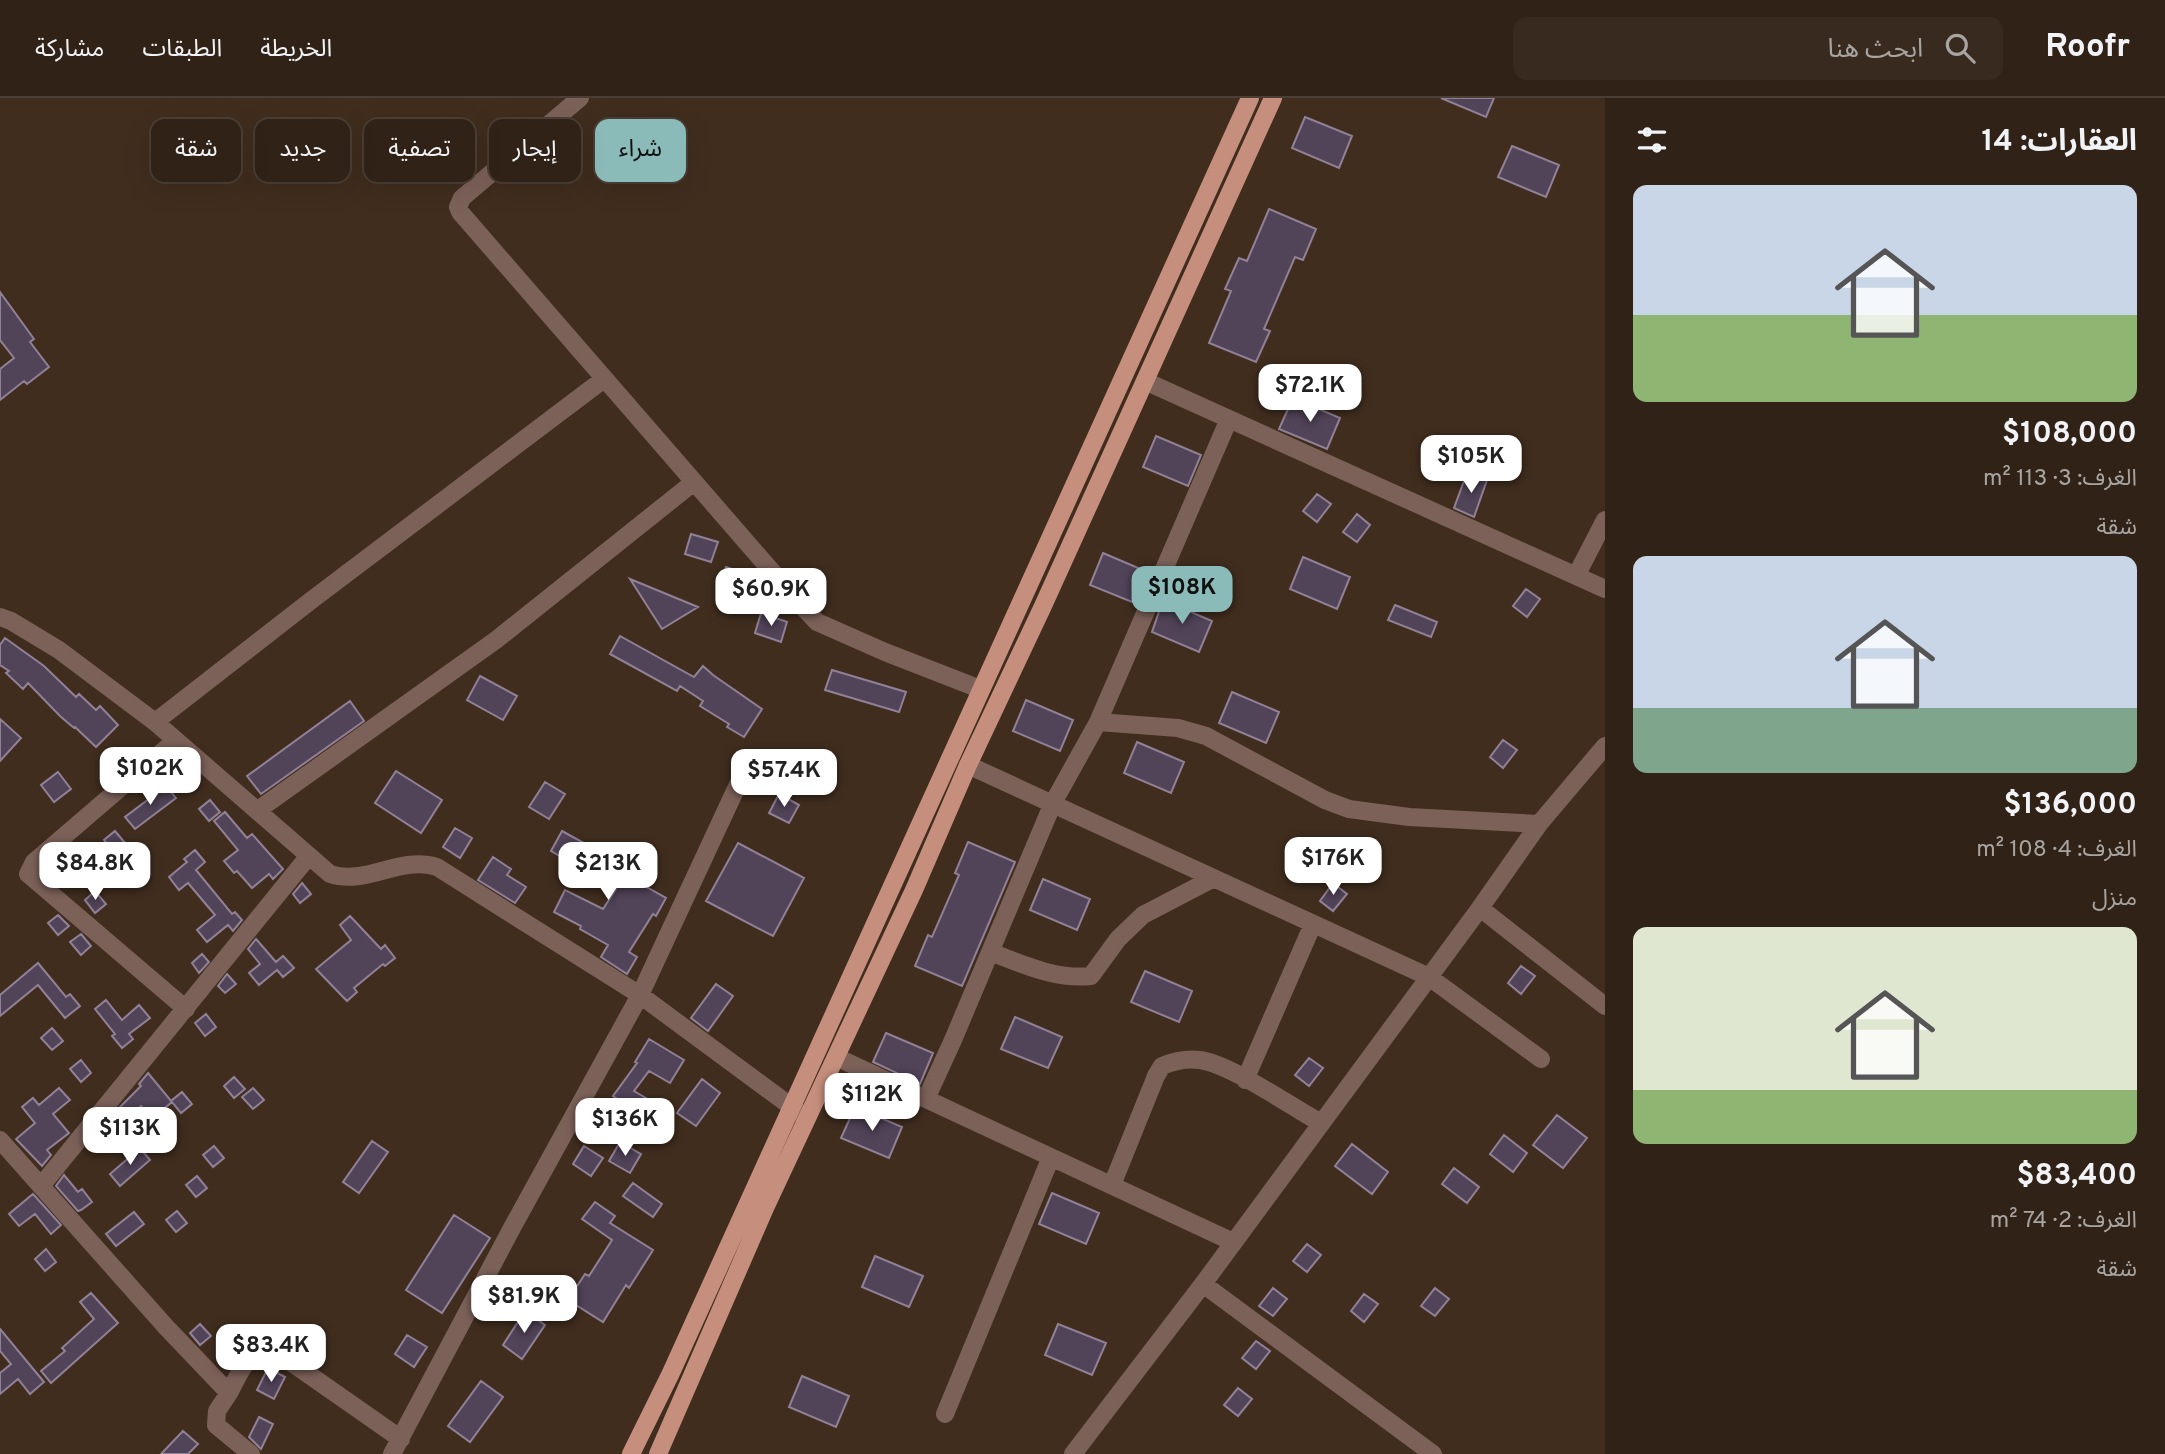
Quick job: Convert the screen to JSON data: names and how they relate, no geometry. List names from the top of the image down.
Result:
{
  "page": {
    "header": "Roofr",
    "search": "ابحث هنا",
    "nav": ["الخريطة", "الطبقات", "مشاركة"],
    "heading": "العقارات: 14",
    "chip": [
      "شراء",
      "إيجار",
      "تصفية",
      "جديد",
      "شقة"
    ],
    "list": [
      {
        "name": "$108,000",
        "note": "الغرف: 3 · 113 m² · شقة"
      },
      {
        "name": "$136,000",
        "note": "الغرف: 4 · 108 m² · منزل"
      },
      {
        "name": "$83,400",
        "note": "الغرف: 2 · 74 m² · شقة"
      }
    ],
    "price": [
      "$72.1K",
      "$105K",
      "$108K",
      "$60.9K",
      "$102K",
      "$57.4K",
      "$176K",
      "$84.8K",
      "$213K",
      "$112K",
      "$136K",
      "$113K",
      "$81.9K",
      "$83.4K"
    ]
  }
}
